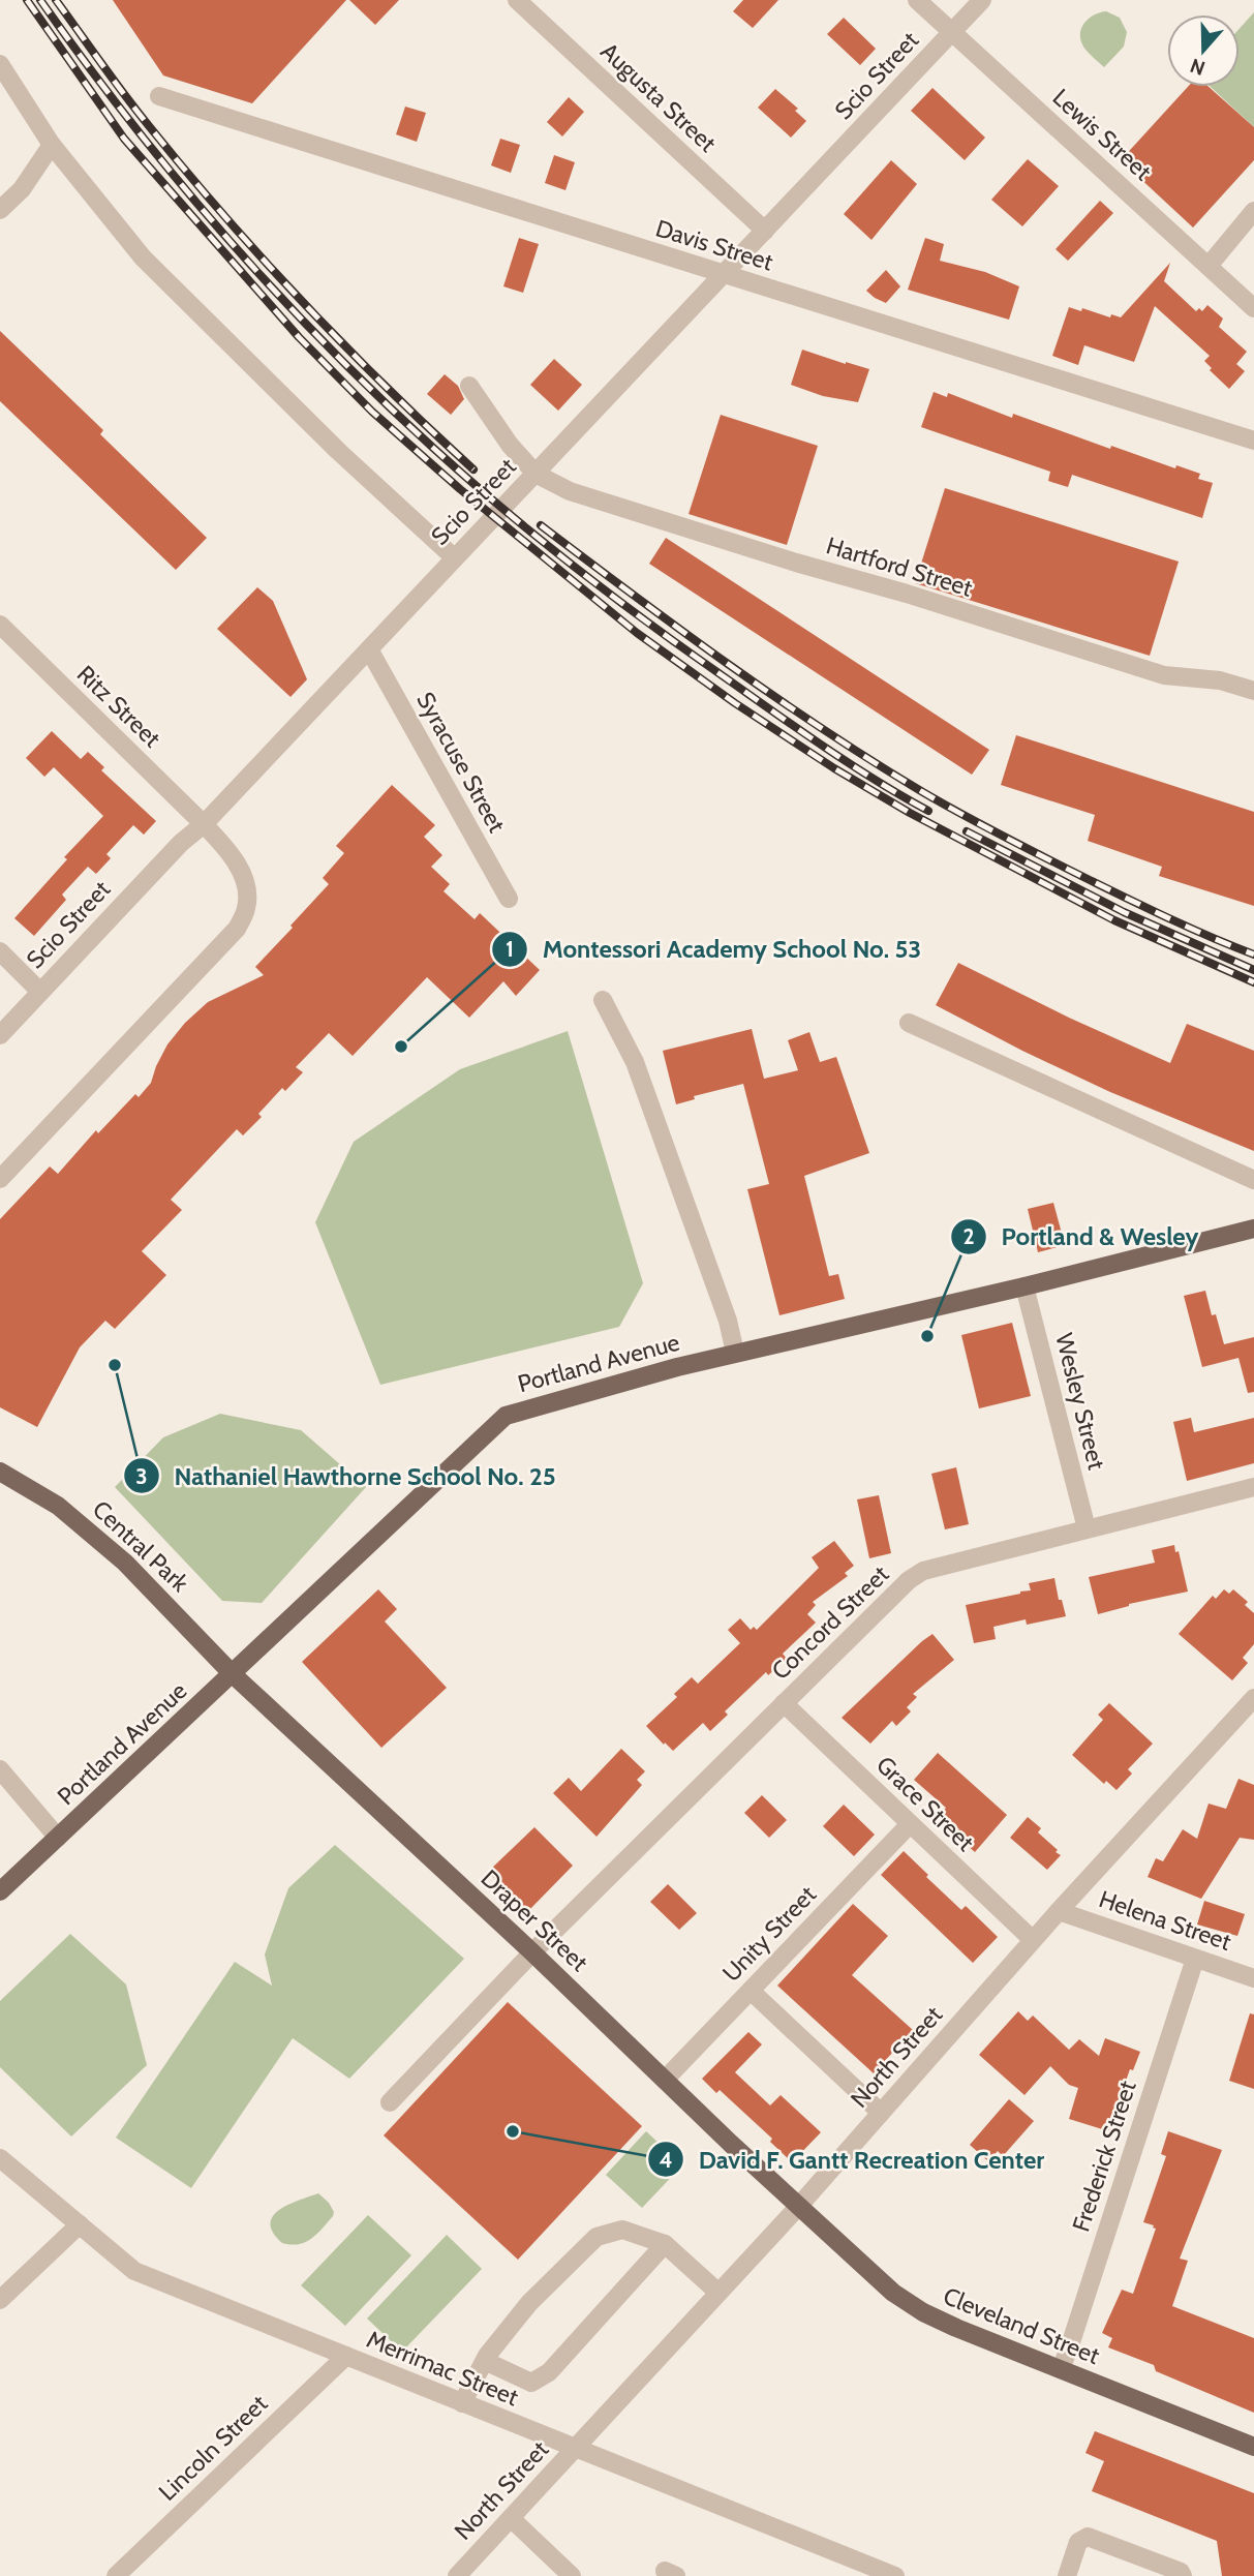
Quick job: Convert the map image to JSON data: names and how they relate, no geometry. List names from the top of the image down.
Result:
{
  "streets": {
    "main road": [
      "Portland Avenue",
      "Central Park",
      "Draper Street",
      "Cleveland Street"
    ],
    "street": [
      "Scio Street",
      "Augusta Street",
      "Lewis Street",
      "Davis Street",
      "Hartford Street",
      "Ritz Street",
      "Syracuse Street",
      "Wesley Street",
      "Concord Street",
      "Grace Street",
      "Helena Street",
      "Unity Street",
      "North Street",
      "Frederick Street",
      "Merrimac Street",
      "Lincoln Street"
    ]
  },
  "crossings": [
    ["Scio Street", "Augusta Street"],
    ["Scio Street", "Lewis Street"],
    ["Scio Street", "Davis Street"],
    ["Scio Street", "Hartford Street"],
    ["Scio Street", "Ritz Street"],
    ["Scio Street", "Syracuse Street"],
    ["Portland Avenue", "Wesley Street"],
    ["Portland Avenue", "Central Park"],
    ["Portland Avenue", "Draper Street"],
    ["Wesley Street", "Concord Street"],
    ["Central Park", "Draper Street"],
    ["Concord Street", "Grace Street"],
    ["Concord Street", "Draper Street"],
    ["Grace Street", "Unity Street"],
    ["Grace Street", "North Street"],
    ["Draper Street", "Unity Street"],
    ["Draper Street", "North Street"],
    ["Draper Street", "Cleveland Street"],
    ["Helena Street", "North Street"],
    ["Helena Street", "Frederick Street"],
    ["North Street", "Cleveland Street"],
    ["North Street", "Merrimac Street"],
    ["Frederick Street", "Cleveland Street"],
    ["Merrimac Street", "Lincoln Street"]
  ],
  "places": [
    "Montessori Academy School No. 53",
    "Portland & Wesley",
    "Nathaniel Hawthorne School No. 25",
    "David F. Gantt Recreation Center"
  ],
  "north": "bottom"
}
